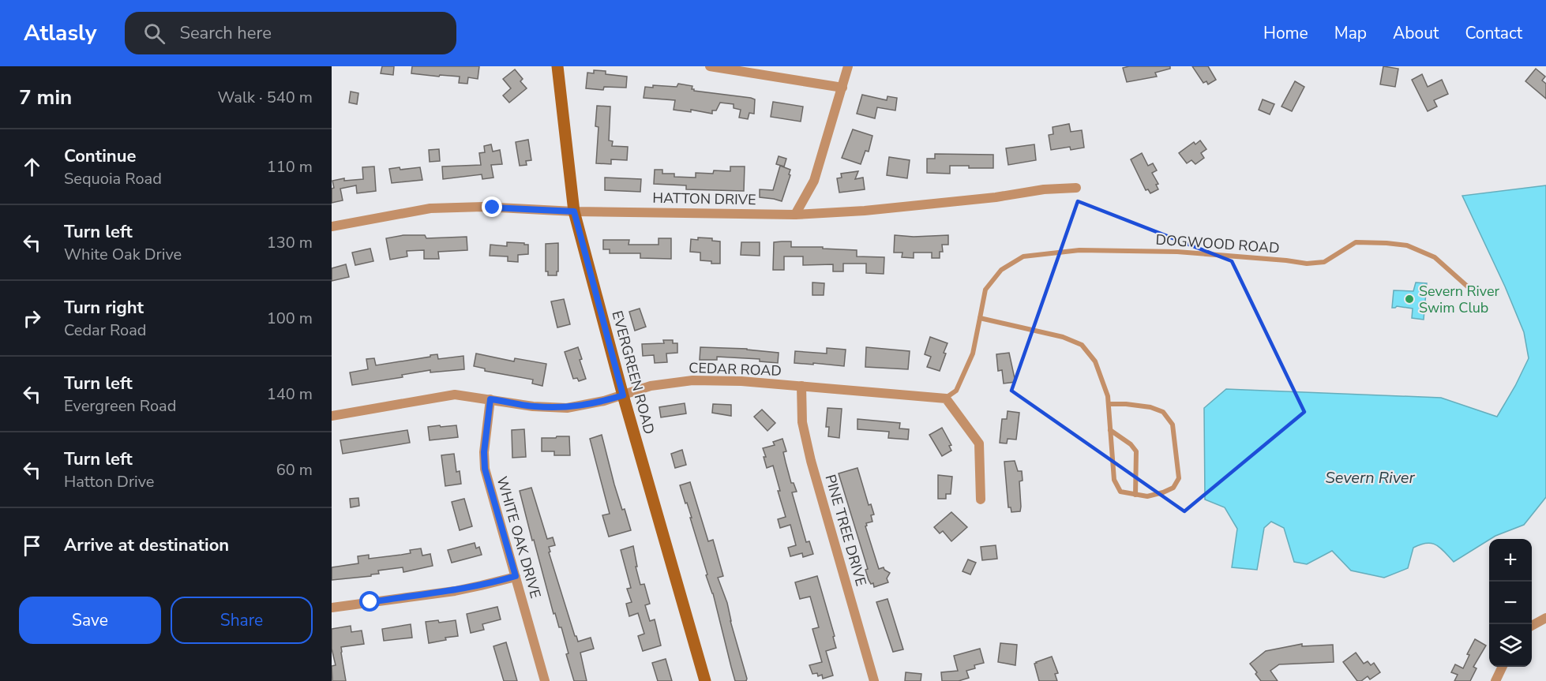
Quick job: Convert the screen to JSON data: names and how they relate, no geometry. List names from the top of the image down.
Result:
{
  "streets": {
    "street": [
      "HATTON DRIVE",
      "CEDAR ROAD",
      "EVERGREEN ROAD",
      "PINE TREE DRIVE",
      "WHITE OAK DRIVE"
    ],
    "lane": ["DOGWOOD ROAD"]
  },
  "crossings": [
    ["HATTON DRIVE", "EVERGREEN ROAD"],
    ["DOGWOOD ROAD", "CEDAR ROAD"],
    ["CEDAR ROAD", "EVERGREEN ROAD"],
    ["CEDAR ROAD", "PINE TREE DRIVE"],
    ["CEDAR ROAD", "WHITE OAK DRIVE"]
  ],
  "water": ["Severn River"],
  "places": ["Severn River Swim Club"],
  "page": {
    "header": "Atlasly",
    "search": "Search here",
    "nav": [
      "Home",
      "Map",
      "About",
      "Contact"
    ],
    "heading": ["7 min", "Walk · 540 m"],
    "list": [
      ["Continue", "Sequoia Road", "110 m"],
      ["Turn left", "White Oak Drive", "130 m"],
      ["Turn right", "Cedar Road", "100 m"],
      ["Turn left", "Evergreen Road", "140 m"],
      ["Turn left", "Hatton Drive", "60 m"],
      "Arrive at destination"
    ],
    "map_buttons": ["+", "−"],
    "buttons": ["Save", "Share"]
  }
}
